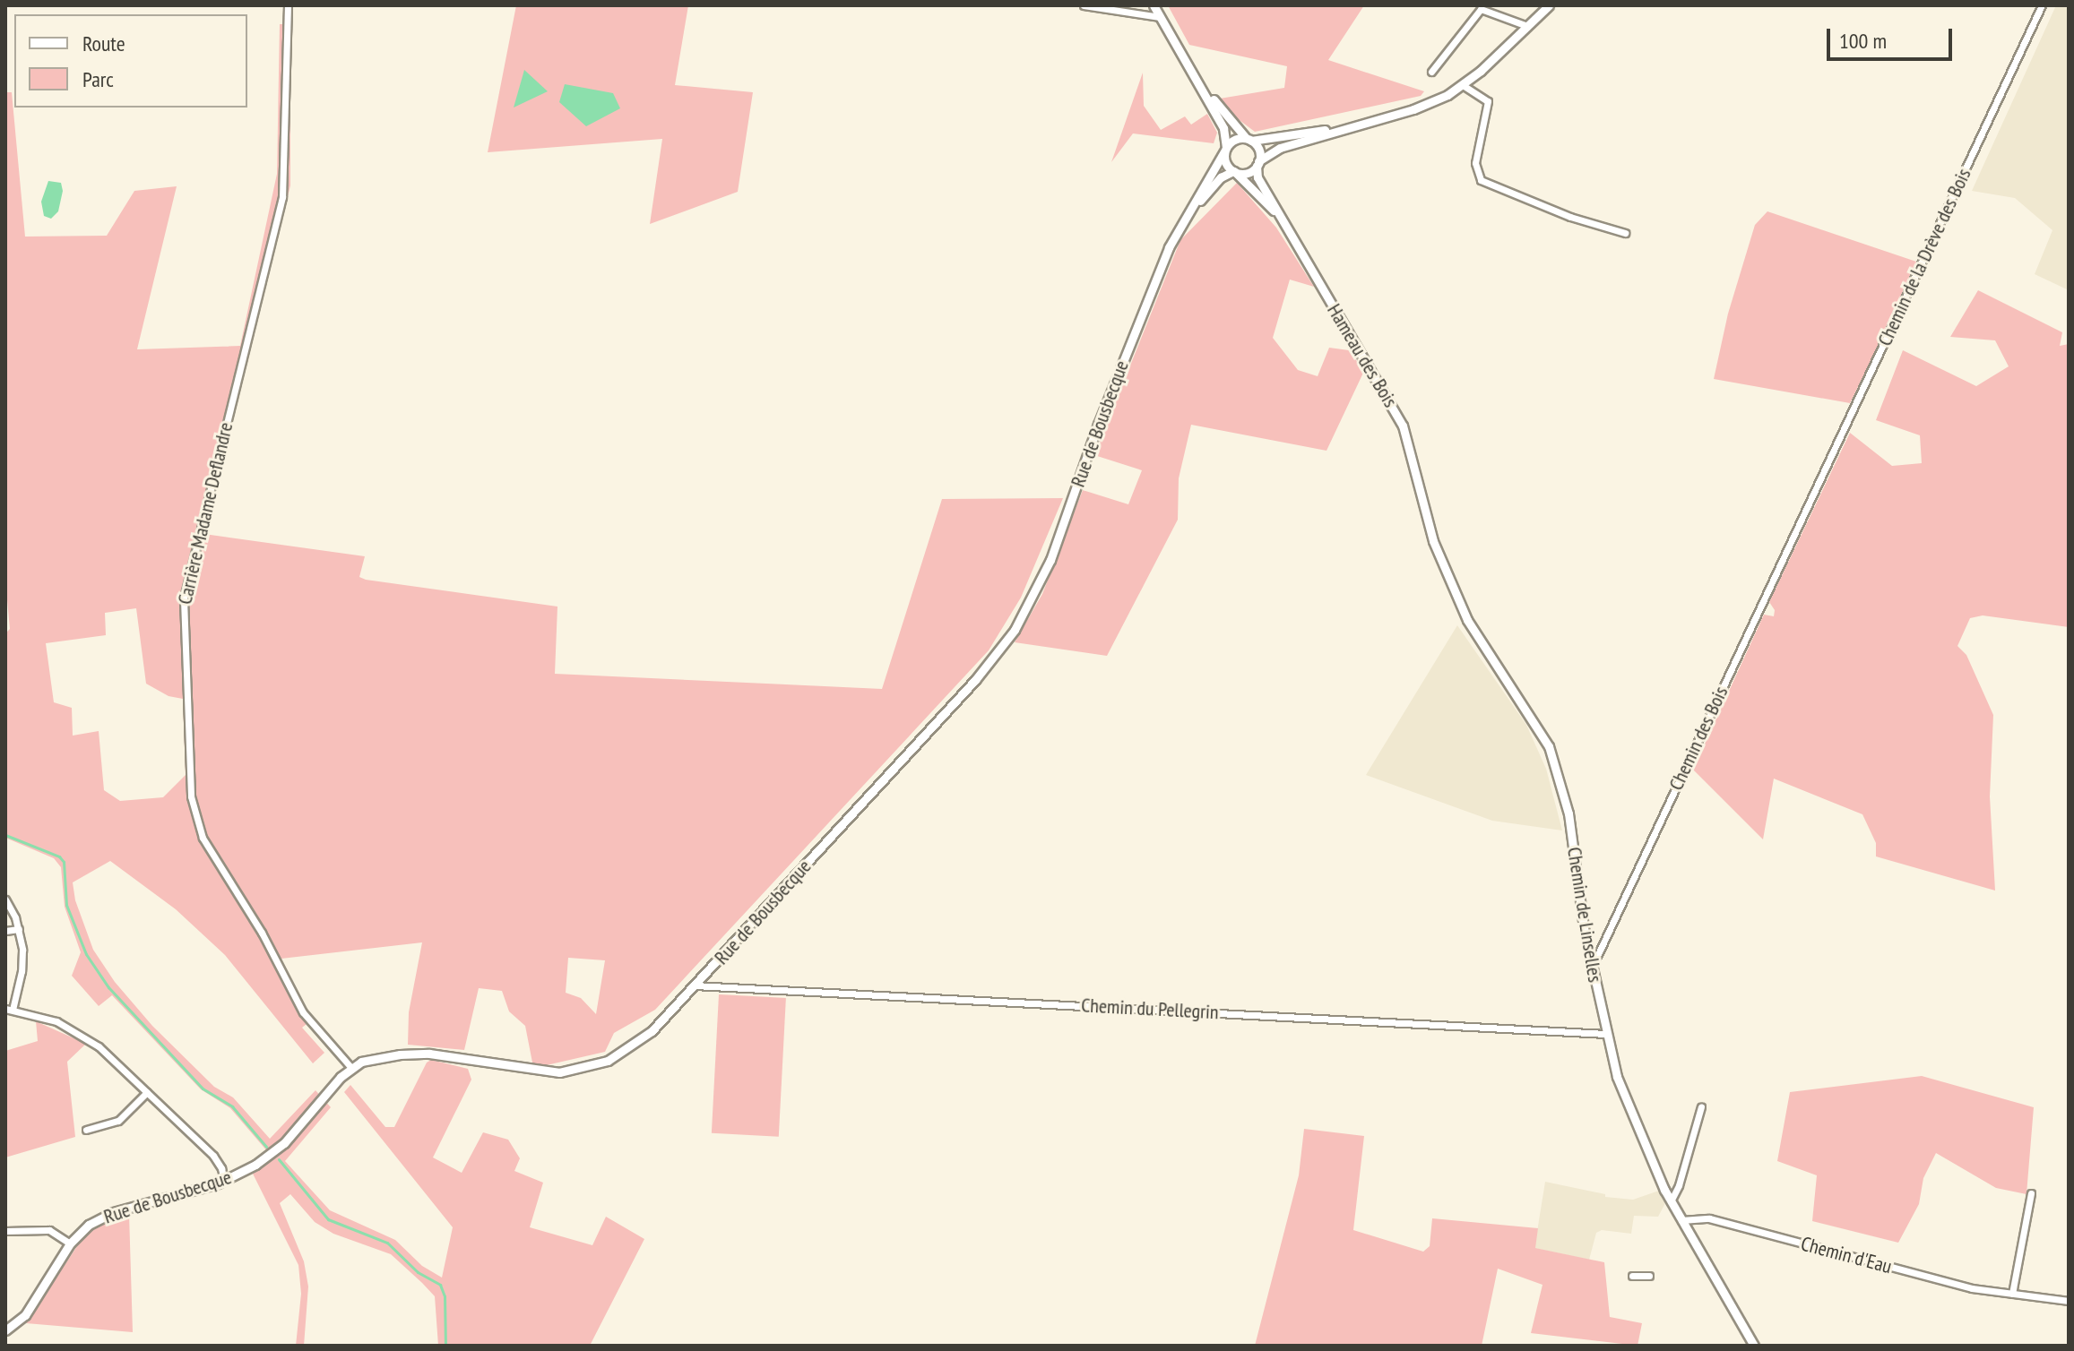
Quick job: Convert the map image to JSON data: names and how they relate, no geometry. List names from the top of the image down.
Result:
{
  "streets": {
    "street": [
      "Chemin de la Drève des Bois",
      "Hameau des Bois",
      "Rue de Bousbecque",
      "Carrière Madame Deflandre",
      "Chemin des Bois",
      "Chemin de Linselles",
      "Chemin du Pellegrin",
      "Chemin d'Eau"
    ]
  },
  "crossings": [
    ["Chemin de la Drève des Bois", "Chemin des Bois"],
    ["Hameau des Bois", "Rue de Bousbecque"],
    ["Hameau des Bois", "Chemin de Linselles"],
    ["Rue de Bousbecque", "Carrière Madame Deflandre"],
    ["Rue de Bousbecque", "Chemin du Pellegrin"],
    ["Chemin des Bois", "Chemin de Linselles"],
    ["Chemin de Linselles", "Chemin du Pellegrin"],
    ["Chemin de Linselles", "Chemin d'Eau"]
  ],
  "legend": ["Route", "Parc"],
  "scale_bar": "100 m"
}
